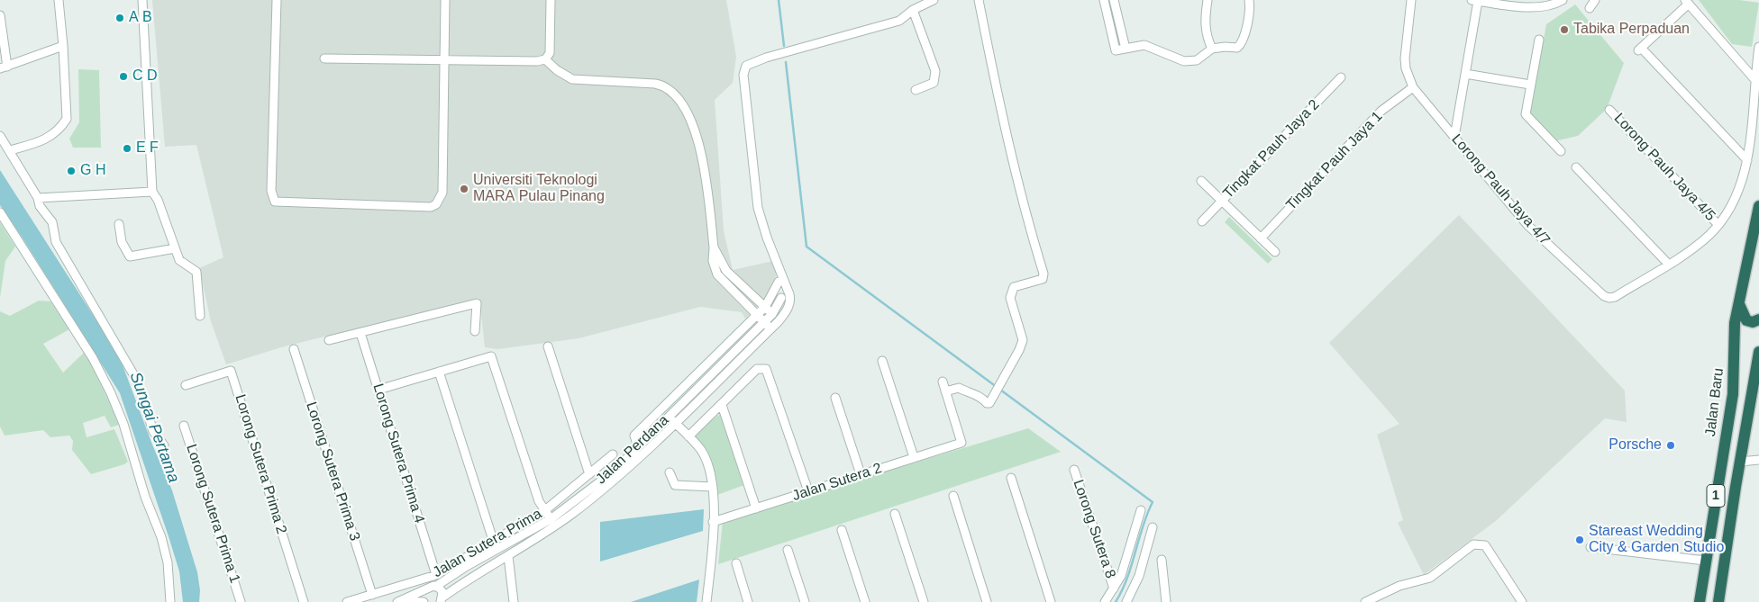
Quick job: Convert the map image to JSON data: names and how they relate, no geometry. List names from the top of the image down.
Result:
{
  "streets": {
    "highway": ["Jalan Baru", "1"],
    "street": [
      "Tingkat Pauh Jaya 2",
      "Tingkat Pauh Jaya 1",
      "Lorong Pauh Jaya 4/5",
      "Lorong Pauh Jaya 4/7",
      "Jalan Perdana",
      "Lorong Sutera Prima 4",
      "Lorong Sutera Prima 2",
      "Lorong Sutera Prima 3",
      "Jalan Sutera 2",
      "Lorong Sutera Prima 1",
      "Lorong Sutera 8",
      "Jalan Sutera Prima"
    ]
  },
  "crossings": [
    ["Tingkat Pauh Jaya 1", "Lorong Pauh Jaya 4/7"],
    ["Lorong Pauh Jaya 4/5", "Lorong Pauh Jaya 4/7"],
    ["Lorong Sutera Prima 4", "Jalan Sutera Prima"],
    ["Lorong Sutera Prima 3", "Jalan Sutera Prima"]
  ],
  "water": ["Sungai Pertama"],
  "places": [
    "A B",
    "Tabika Perpaduan",
    "C D",
    "E F",
    "G H",
    "Universiti Teknologi MARA Pulau Pinang",
    "Porsche",
    "Stareast Wedding City & Garden Studio"
  ]
}
